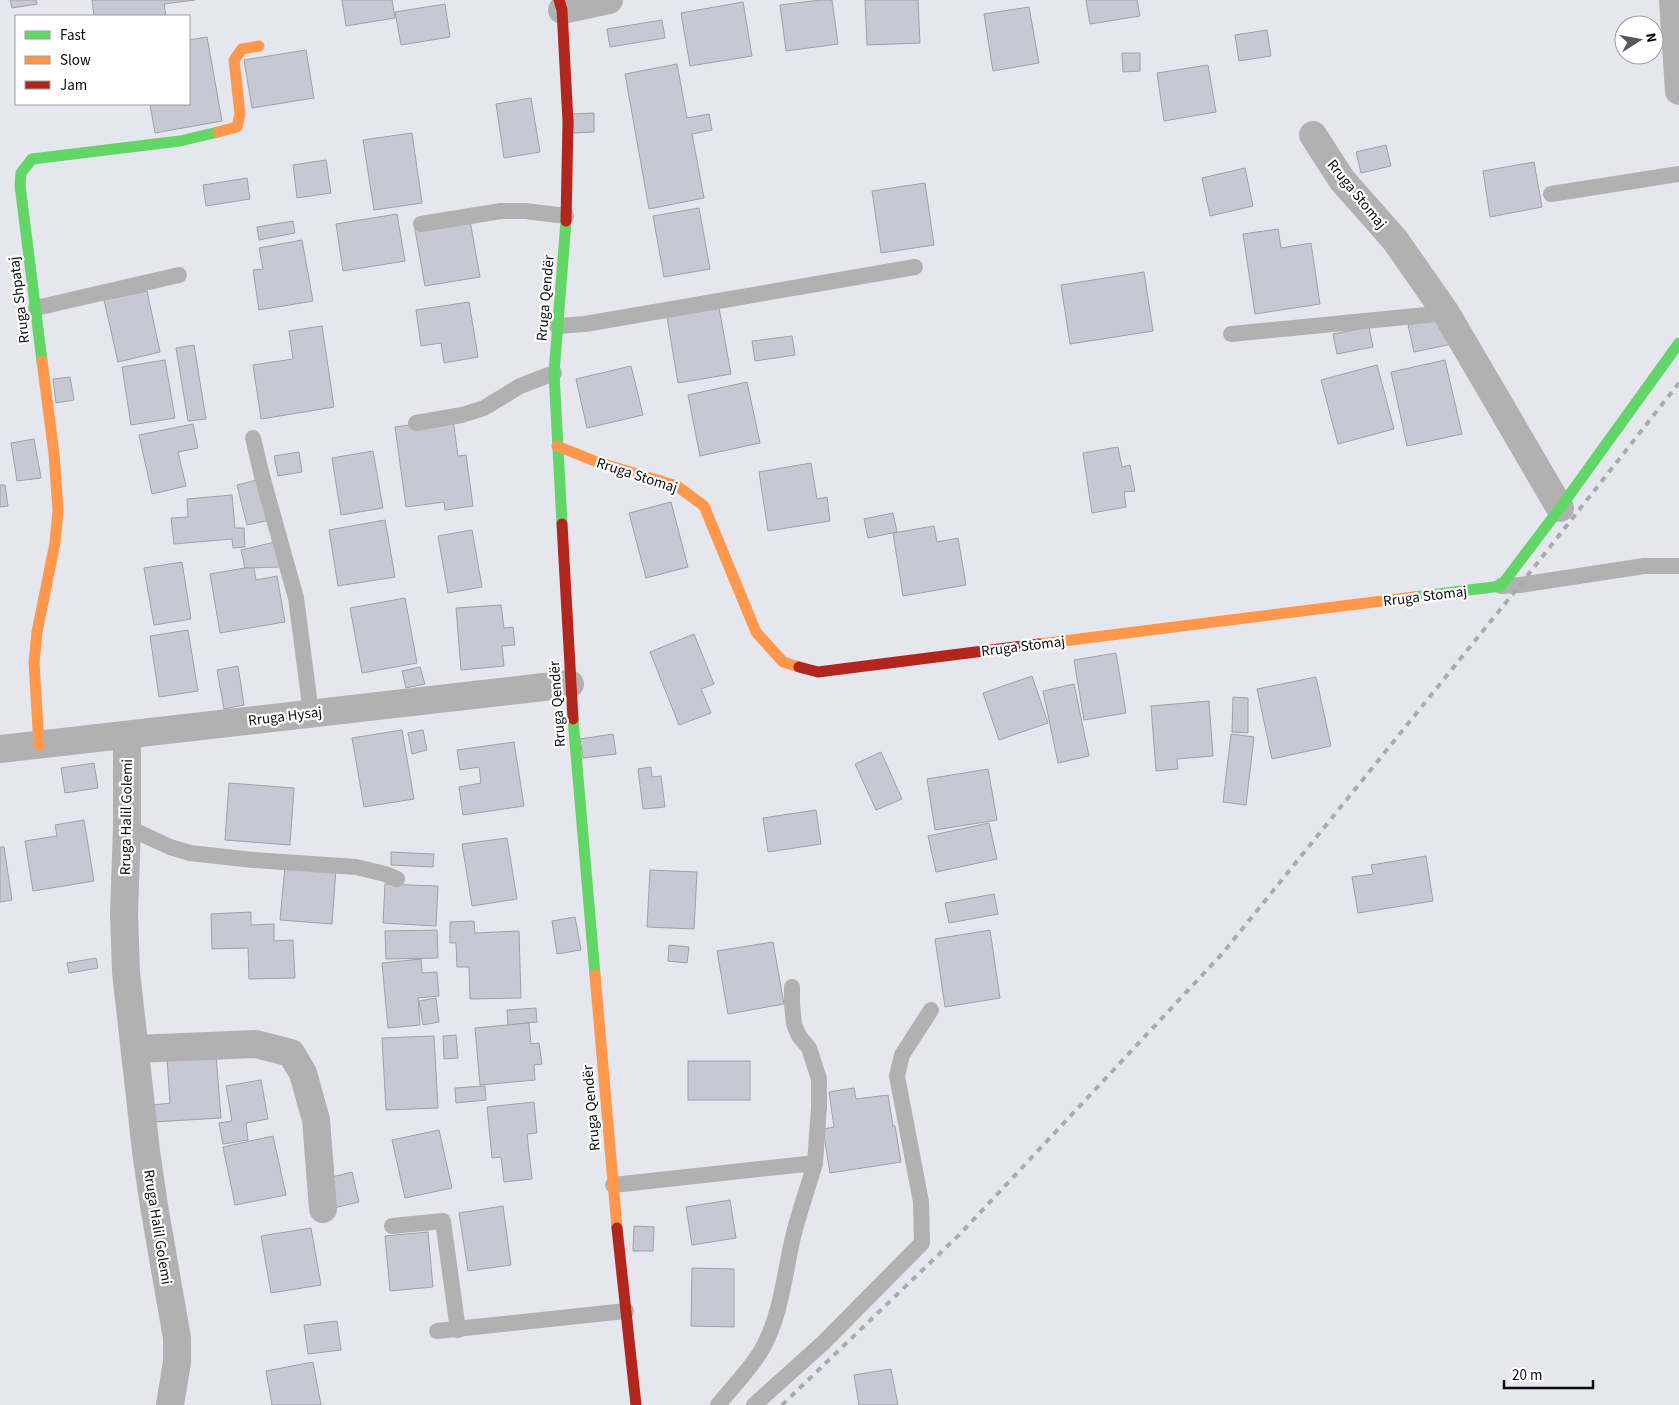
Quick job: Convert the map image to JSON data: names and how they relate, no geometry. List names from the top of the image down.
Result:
{
  "streets": {
    "street": [
      "Rruga Stomaj",
      "Rruga Qendër",
      "Rruga Shpataj",
      "Rruga Hysaj",
      "Rruga Halil Golemi"
    ]
  },
  "crossings": [
    ["Rruga Stomaj", "Rruga Qendër"],
    ["Rruga Qendër", "Rruga Hysaj"],
    ["Rruga Shpataj", "Rruga Hysaj"],
    ["Rruga Hysaj", "Rruga Halil Golemi"]
  ],
  "legend": ["Fast", "Slow", "Jam"],
  "scale_bar": "20 m",
  "north": "right"
}
